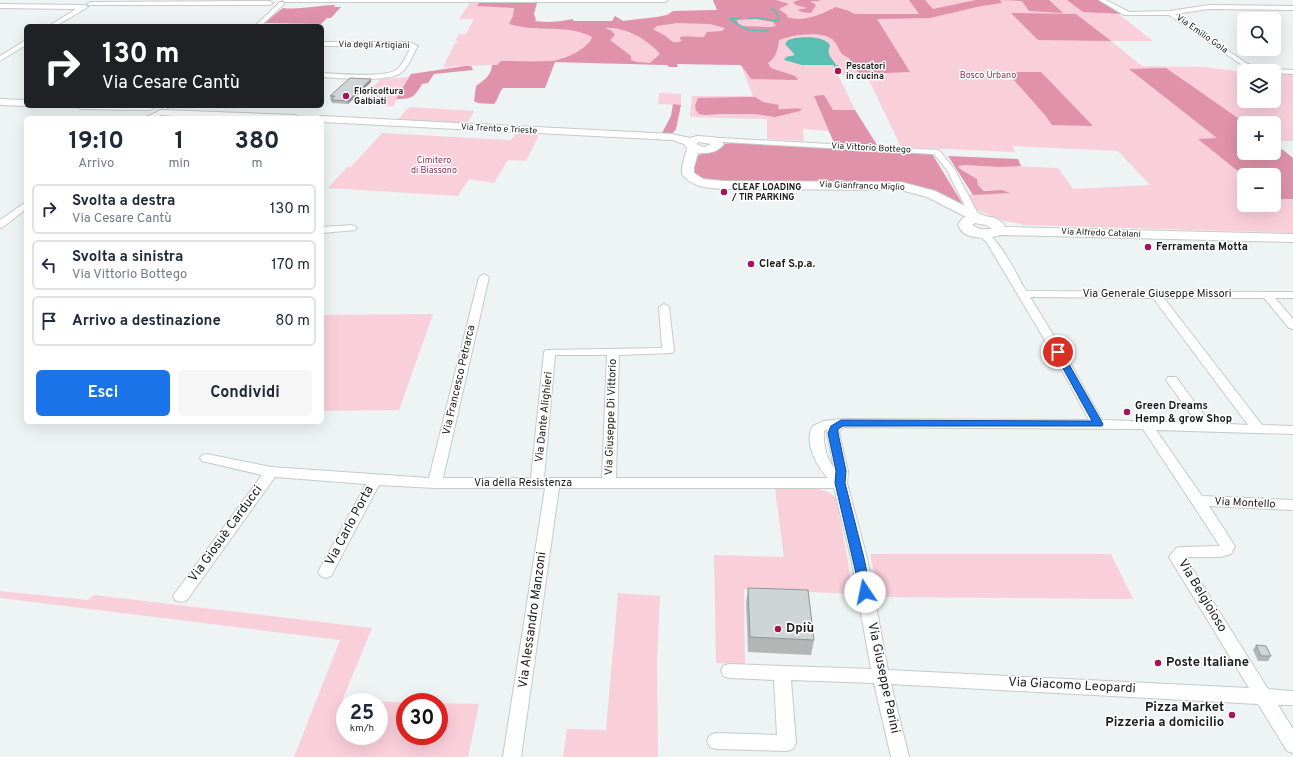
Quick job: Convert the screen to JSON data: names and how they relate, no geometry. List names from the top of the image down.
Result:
{
  "streets": {
    "street": [
      "Via Emilio Gola",
      "Via degli Artigiani",
      "Via Trento e Trieste",
      "Via Vittorio Bottego",
      "Via Gianfranco Miglio",
      "Via Alfredo Catalani",
      "Via Generale Giuseppe Missori",
      "Via Francesco Petrarca",
      "Via Dante Alighieri",
      "Via Giuseppe Di Vittorio",
      "Via della Resistenza",
      "Via Montello",
      "Via Carlo Porta",
      "Via Giosuè Carducci",
      "Via Belgioioso",
      "Via Alessandro Manzoni",
      "Via Giuseppe Parini",
      "Via Giacomo Leopardi"
    ]
  },
  "crossings": [
    ["Via Trento e Trieste", "Via Vittorio Bottego"],
    ["Via Trento e Trieste", "Via Gianfranco Miglio"],
    ["Via Vittorio Bottego", "Via Gianfranco Miglio"],
    ["Via Vittorio Bottego", "Via Alfredo Catalani"],
    ["Via Gianfranco Miglio", "Via Alfredo Catalani"],
    ["Via Francesco Petrarca", "Via della Resistenza"],
    ["Via Dante Alighieri", "Via Giuseppe Di Vittorio"],
    ["Via Dante Alighieri", "Via della Resistenza"],
    ["Via Dante Alighieri", "Via Alessandro Manzoni"],
    ["Via Giuseppe Di Vittorio", "Via della Resistenza"],
    ["Via della Resistenza", "Via Carlo Porta"],
    ["Via della Resistenza", "Via Giosuè Carducci"],
    ["Via della Resistenza", "Via Alessandro Manzoni"],
    ["Via della Resistenza", "Via Giuseppe Parini"],
    ["Via Montello", "Via Belgioioso"],
    ["Via Belgioioso", "Via Giacomo Leopardi"],
    ["Via Giuseppe Parini", "Via Giacomo Leopardi"]
  ],
  "parks": ["Bosco Urbano", "Cimitero di Biassono"],
  "places": [
    "Pescatori in cucina",
    "Floricoltura Galbiati",
    "CLEAF LOADING / TIR PARKING",
    "Ferramenta Motta",
    "Cleaf S.p.a.",
    "Green Dreams Hemp & grow Shop",
    "Dpiù",
    "Poste Italiane",
    "Pizza Market Pizzeria a domicilio"
  ],
  "page": {
    "map_buttons": ["+", "−"],
    "turn": ["130 m", "Via Cesare Cantù"],
    "eta": [
      "19:10",
      "Arrivo",
      "1",
      "min",
      "380",
      "m"
    ],
    "list": [
      {
        "name": "Svolta a destra",
        "note": "Via Cesare Cantù",
        "value": "130 m"
      },
      {
        "name": "Svolta a sinistra",
        "note": "Via Vittorio Bottego",
        "value": "170 m"
      },
      {
        "name": "Arrivo a destinazione",
        "value": "80 m"
      }
    ],
    "buttons": ["Esci", "Condividi"],
    "speed": "25 km/h",
    "limit": "30"
  }
}
